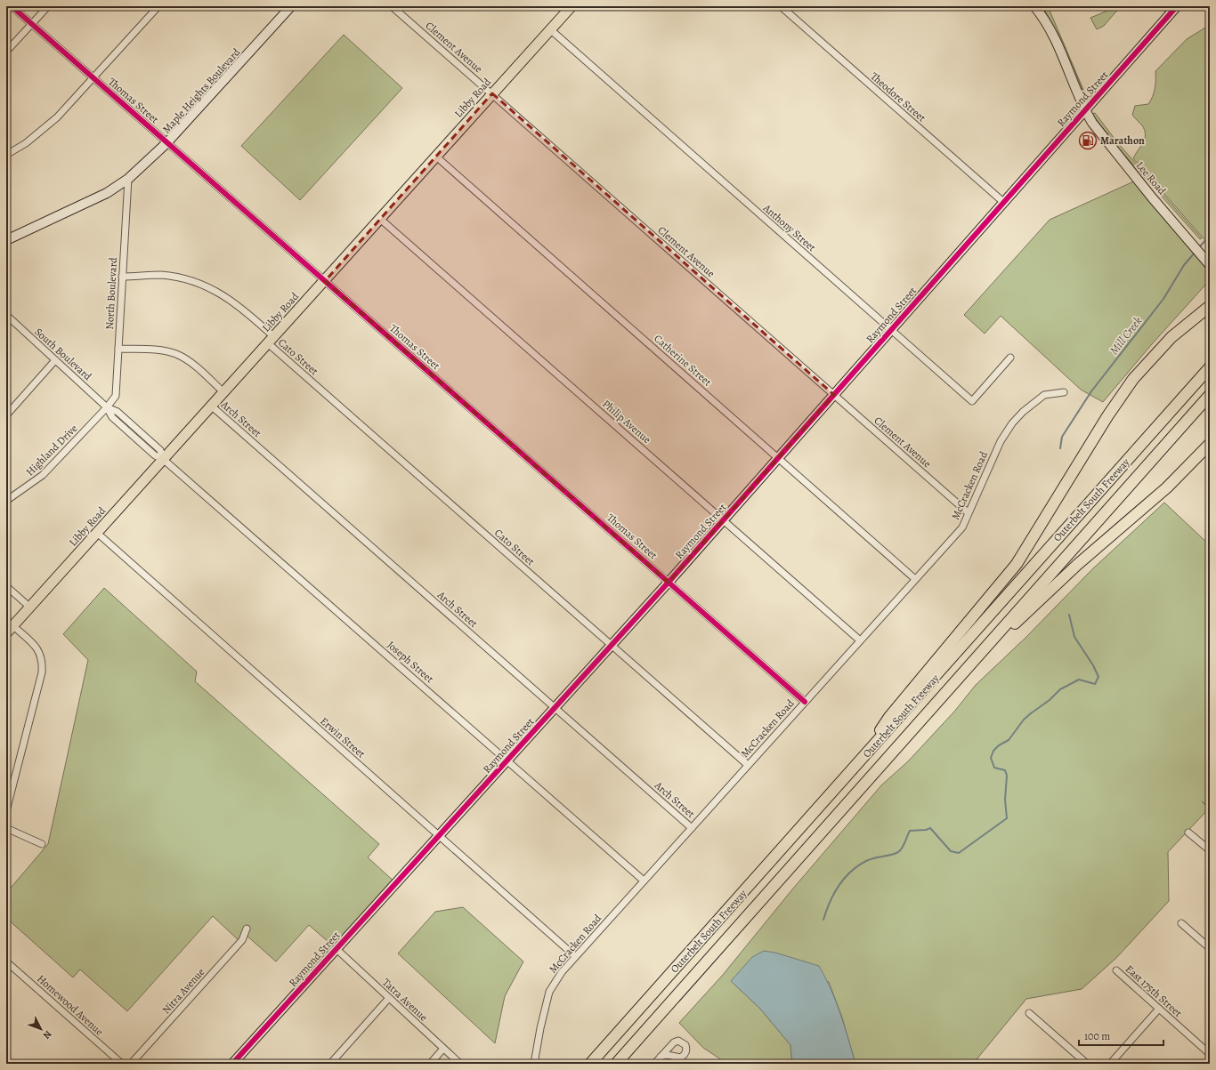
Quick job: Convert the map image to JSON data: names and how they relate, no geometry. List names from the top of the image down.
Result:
{
  "streets": {
    "highway": ["Outerbelt South Freeway"],
    "main road": ["Libby Road"],
    "street": [
      "Clement Avenue",
      "Maple Heights Boulevard",
      "Theodore Street",
      "Raymond Street",
      "Thomas Street",
      "Lee Road",
      "Anthony Street",
      "North Boulevard",
      "South Boulevard",
      "Cato Street",
      "Catherine Street",
      "Arch Street",
      "Philip Avenue",
      "Highland Drive",
      "McCracken Road",
      "Joseph Street",
      "Erwin Street",
      "Nitra Avenue",
      "East 175th Street",
      "Tatra Avenue",
      "Homewood Avenue"
    ]
  },
  "crossings": [
    ["Clement Avenue", "Libby Road"],
    ["Clement Avenue", "Raymond Street"],
    ["Clement Avenue", "McCracken Road"],
    ["Maple Heights Boulevard", "Thomas Street"],
    ["Maple Heights Boulevard", "North Boulevard"],
    ["Theodore Street", "Raymond Street"],
    ["Libby Road", "Thomas Street"],
    ["Libby Road", "Anthony Street"],
    ["Libby Road", "South Boulevard"],
    ["Libby Road", "Cato Street"],
    ["Libby Road", "Catherine Street"],
    ["Libby Road", "Arch Street"],
    ["Libby Road", "Philip Avenue"],
    ["Libby Road", "Joseph Street"],
    ["Libby Road", "Erwin Street"],
    ["Raymond Street", "Thomas Street"],
    ["Raymond Street", "Lee Road"],
    ["Raymond Street", "Anthony Street"],
    ["Raymond Street", "Cato Street"],
    ["Raymond Street", "Catherine Street"],
    ["Raymond Street", "Arch Street"],
    ["Raymond Street", "Philip Avenue"],
    ["Raymond Street", "Joseph Street"],
    ["Raymond Street", "Erwin Street"],
    ["Raymond Street", "Tatra Avenue"],
    ["Thomas Street", "McCracken Road"],
    ["North Boulevard", "South Boulevard"],
    ["North Boulevard", "Cato Street"],
    ["North Boulevard", "Arch Street"],
    ["North Boulevard", "Highland Drive"],
    ["South Boulevard", "Highland Drive"],
    ["South Boulevard", "Joseph Street"],
    ["Cato Street", "McCracken Road"],
    ["Catherine Street", "McCracken Road"],
    ["Arch Street", "McCracken Road"],
    ["Philip Avenue", "McCracken Road"],
    ["McCracken Road", "Joseph Street"],
    ["McCracken Road", "Erwin Street"]
  ],
  "water": ["Mill Creek"],
  "places": {
    "fuel station": ["Marathon"]
  },
  "scale_bar": "100 m",
  "north": "bottom right"
}
